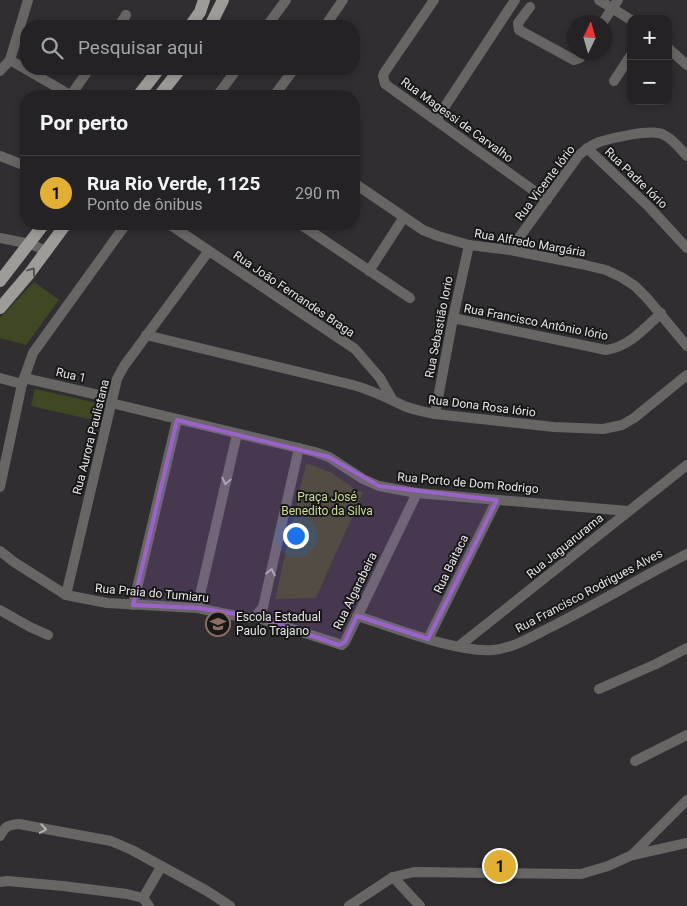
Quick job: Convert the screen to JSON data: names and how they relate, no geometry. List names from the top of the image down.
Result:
{
  "streets": {
    "street": [
      "Rua Magessi de Carvalho",
      "Rua Padre Iório",
      "Rua Vicente Iório",
      "Rua Alfredo Margária",
      "Rua João Fernandes Braga",
      "Rua Francisco Antônio Iório",
      "Rua Sebastião Iorio",
      "Rua 1",
      "Rua Dona Rosa Iório",
      "Rua Aurora Paulistana",
      "Rua Porto de Dom Rodrigo",
      "Rua Jaguarurama",
      "Rua Baitaca",
      "Rua Algarabeira",
      "Rua Francisco Rodrigues Alves",
      "Rua Praia do Tumiaru"
    ]
  },
  "crossings": [
    ["Rua Magessi de Carvalho", "Rua Vicente Iório"],
    ["Rua Padre Iório", "Rua Vicente Iório"],
    ["Rua Vicente Iório", "Rua Alfredo Margária"],
    ["Rua Alfredo Margária", "Rua Francisco Antônio Iório"],
    ["Rua Alfredo Margária", "Rua Sebastião Iorio"],
    ["Rua João Fernandes Braga", "Rua Dona Rosa Iório"],
    ["Rua João Fernandes Braga", "Rua Aurora Paulistana"],
    ["Rua Francisco Antônio Iório", "Rua Sebastião Iorio"],
    ["Rua Sebastião Iorio", "Rua Dona Rosa Iório"],
    ["Rua 1", "Rua Aurora Paulistana"],
    ["Rua 1", "Rua Porto de Dom Rodrigo"],
    ["Rua Dona Rosa Iório", "Rua Aurora Paulistana"],
    ["Rua Aurora Paulistana", "Rua Porto de Dom Rodrigo"],
    ["Rua Aurora Paulistana", "Rua Praia do Tumiaru"],
    ["Rua Porto de Dom Rodrigo", "Rua Jaguarurama"],
    ["Rua Porto de Dom Rodrigo", "Rua Baitaca"],
    ["Rua Porto de Dom Rodrigo", "Rua Algarabeira"],
    ["Rua Jaguarurama", "Rua Francisco Rodrigues Alves"],
    ["Rua Baitaca", "Rua Francisco Rodrigues Alves"],
    ["Rua Algarabeira", "Rua Francisco Rodrigues Alves"],
    ["Rua Algarabeira", "Rua Praia do Tumiaru"]
  ],
  "parks": ["Praça José Benedito da Silva"],
  "places": {
    "school or university": ["Escola Estadual Paulo Trajano"]
  },
  "north": "top",
  "page": {
    "map_buttons": ["+", "−"],
    "search": "Pesquisar aqui",
    "heading": "Por perto",
    "list": [
      {
        "mark": "1",
        "name": "Rua Rio Verde, 1125",
        "note": "Ponto de ônibus",
        "value": "290 m"
      }
    ],
    "pins": "1"
  }
}
